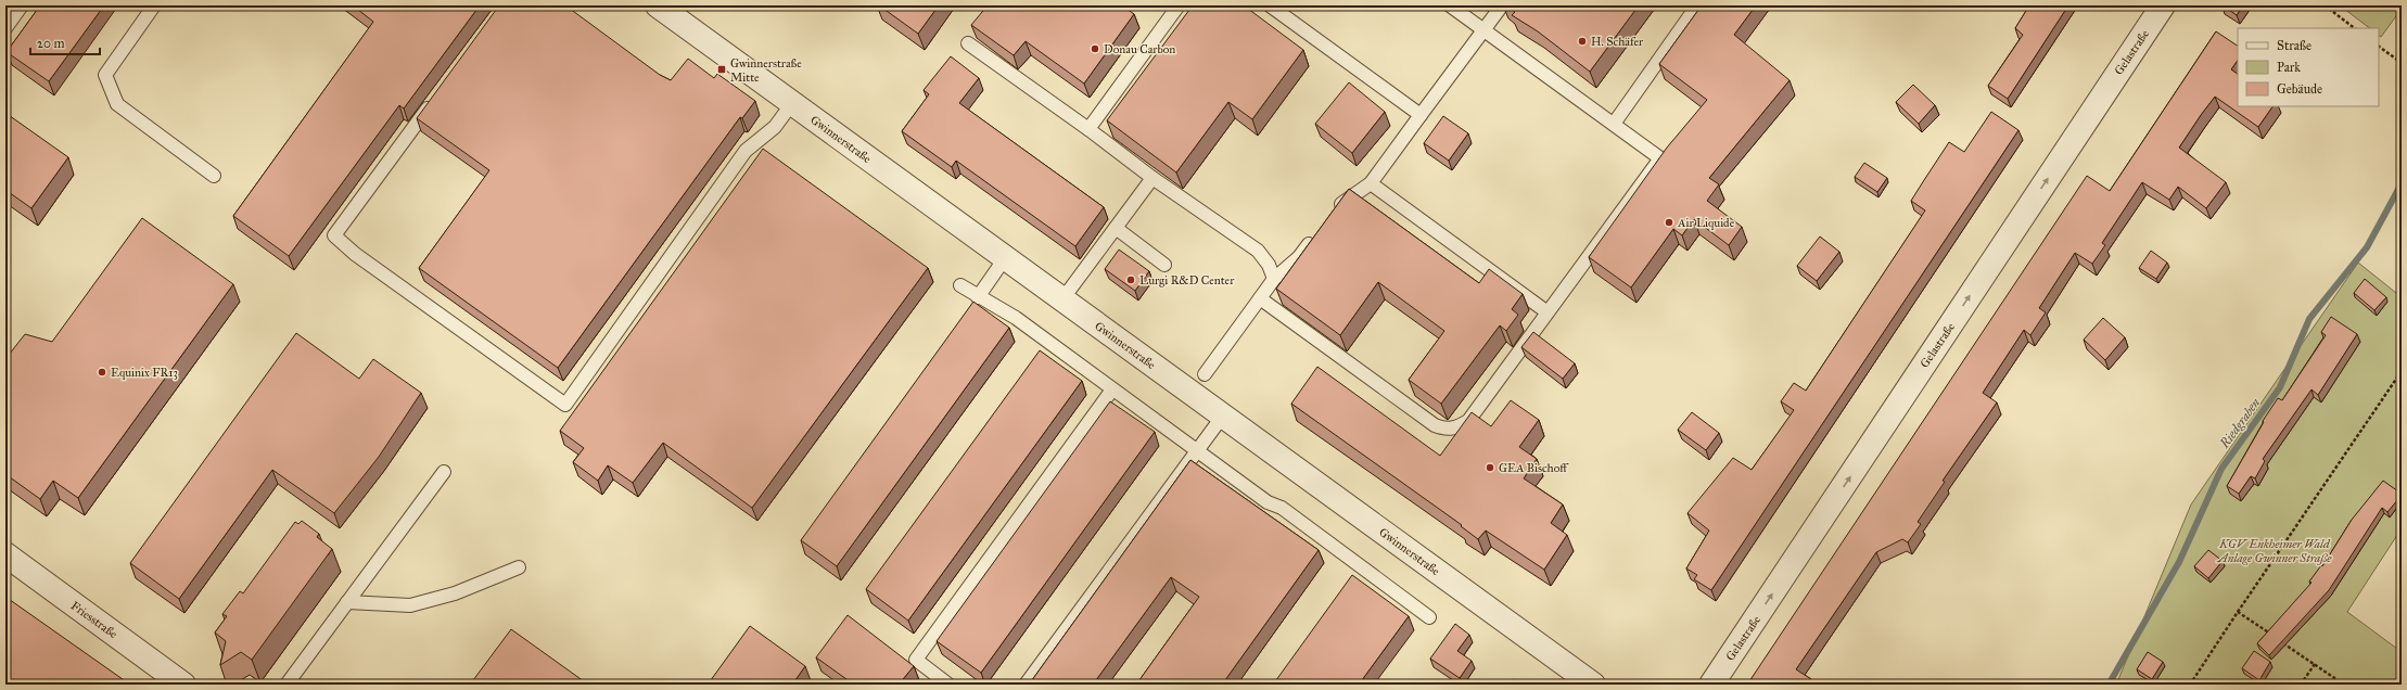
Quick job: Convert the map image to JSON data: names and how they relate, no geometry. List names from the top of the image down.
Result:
{
  "streets": {
    "street": ["Gelastraße", "Gwinnerstraße", "Friesstraße"]
  },
  "one_way": ["Gelastraße"],
  "water": ["Riedgraben"],
  "parks": ["KGV Enkheimer Wald Anlage Gwinner Straße"],
  "places": {
    "other": [
      "H. Schäfer",
      "Donau Carbon",
      "Air Liquide",
      "Lurgi R&D Center",
      "Equinix FR13",
      "GEA Bischoff"
    ],
    "transit": ["Gwinnerstraße Mitte"]
  },
  "legend": ["Straße", "Park", "Gebäude"],
  "scale_bar": "20 m"
}
